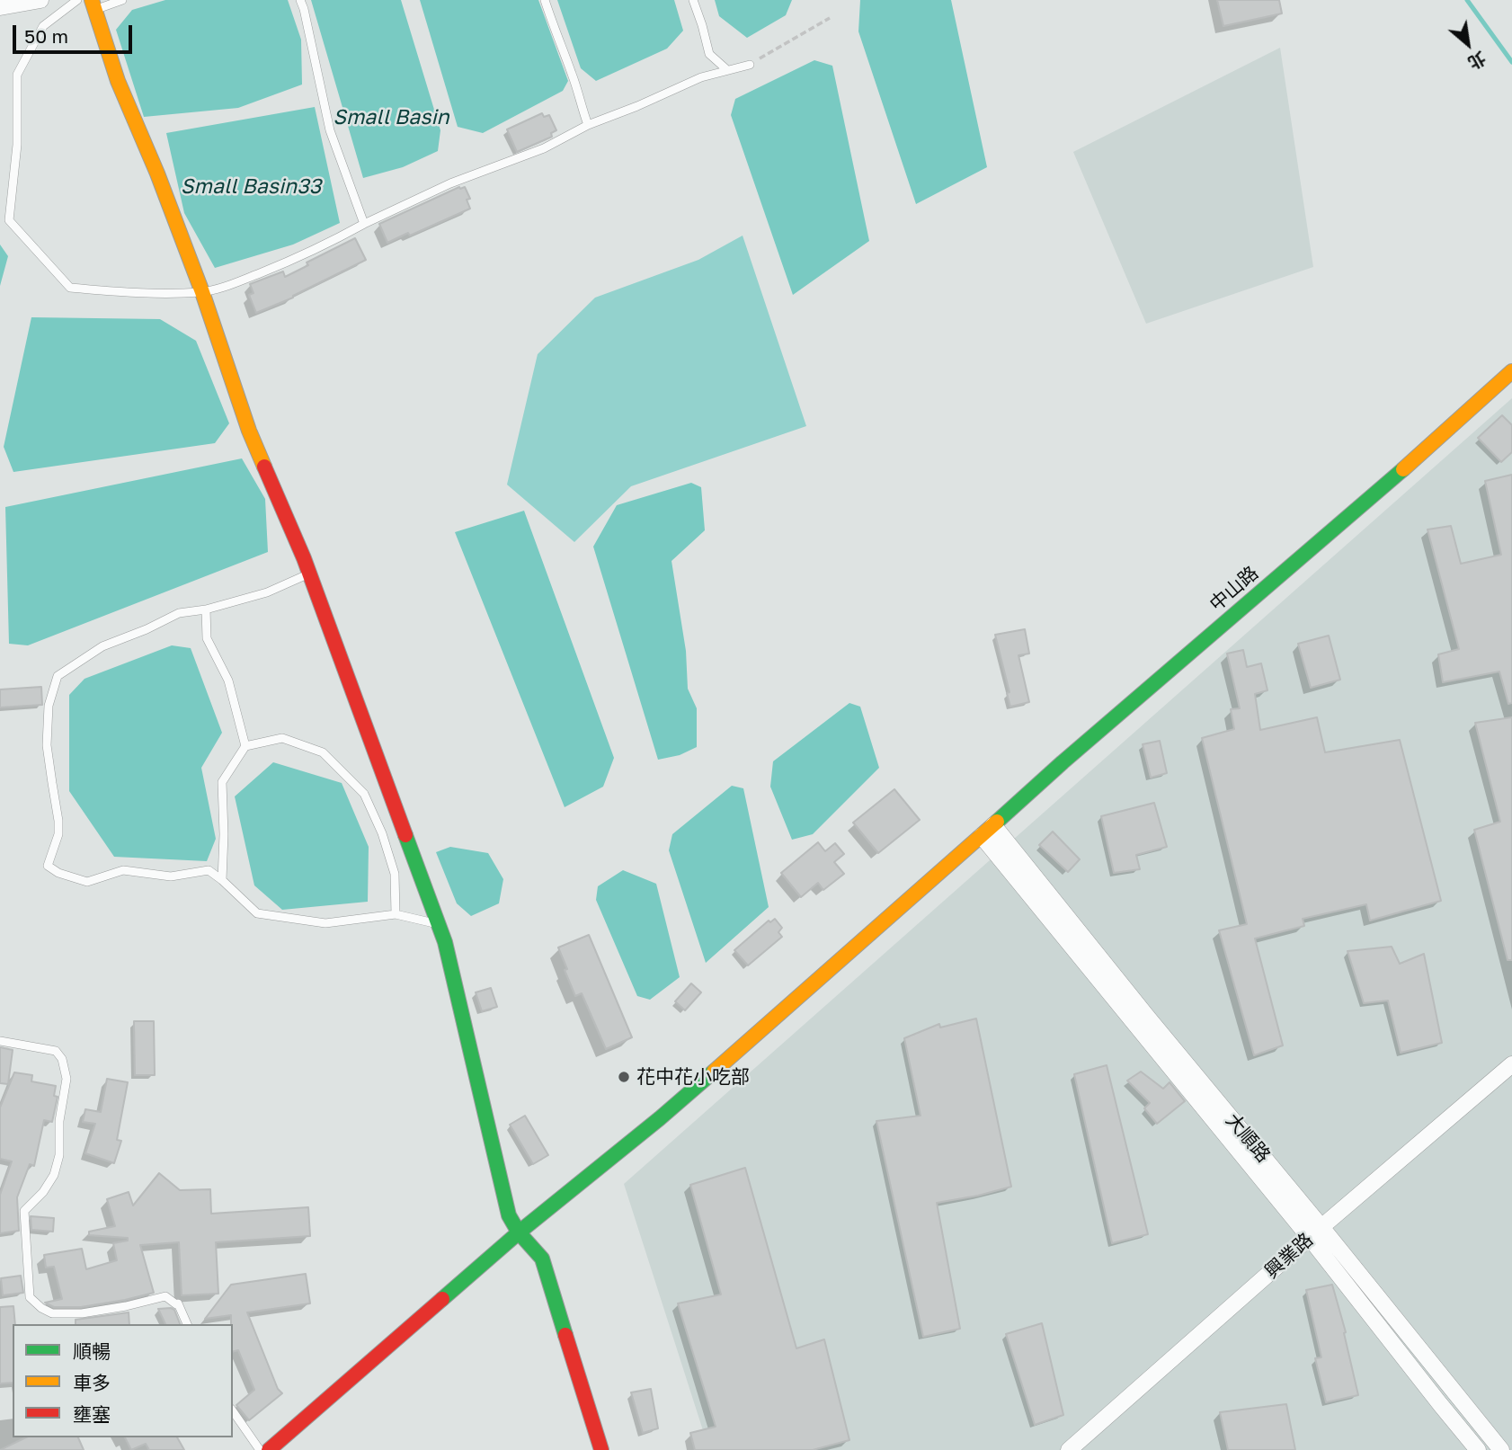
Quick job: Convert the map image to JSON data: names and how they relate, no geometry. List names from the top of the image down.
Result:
{
  "streets": {
    "main road": ["中山路"],
    "street": ["大順路", "興業路"]
  },
  "crossings": [
    ["中山路", "大順路"],
    ["大順路", "興業路"]
  ],
  "water": ["Small Basin", "Small Basin33"],
  "places": ["花中花小吃部"],
  "legend": ["順暢", "車多", "壅塞"],
  "scale_bar": "50 m",
  "north": "bottom right"
}
